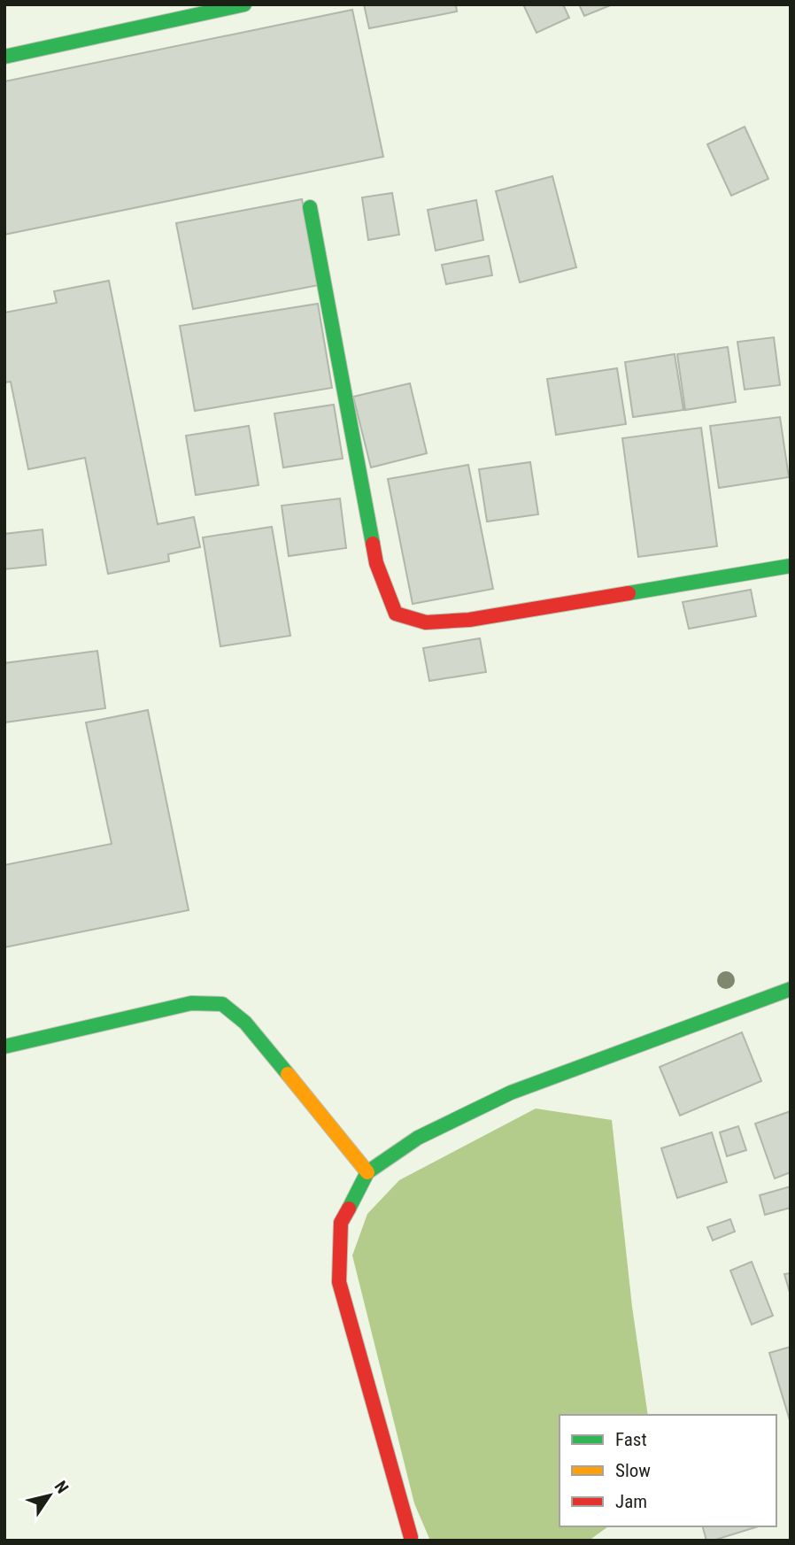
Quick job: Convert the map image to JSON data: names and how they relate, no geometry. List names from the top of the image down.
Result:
{
  "legend": ["Fast", "Slow", "Jam"],
  "north": "top right"
}
